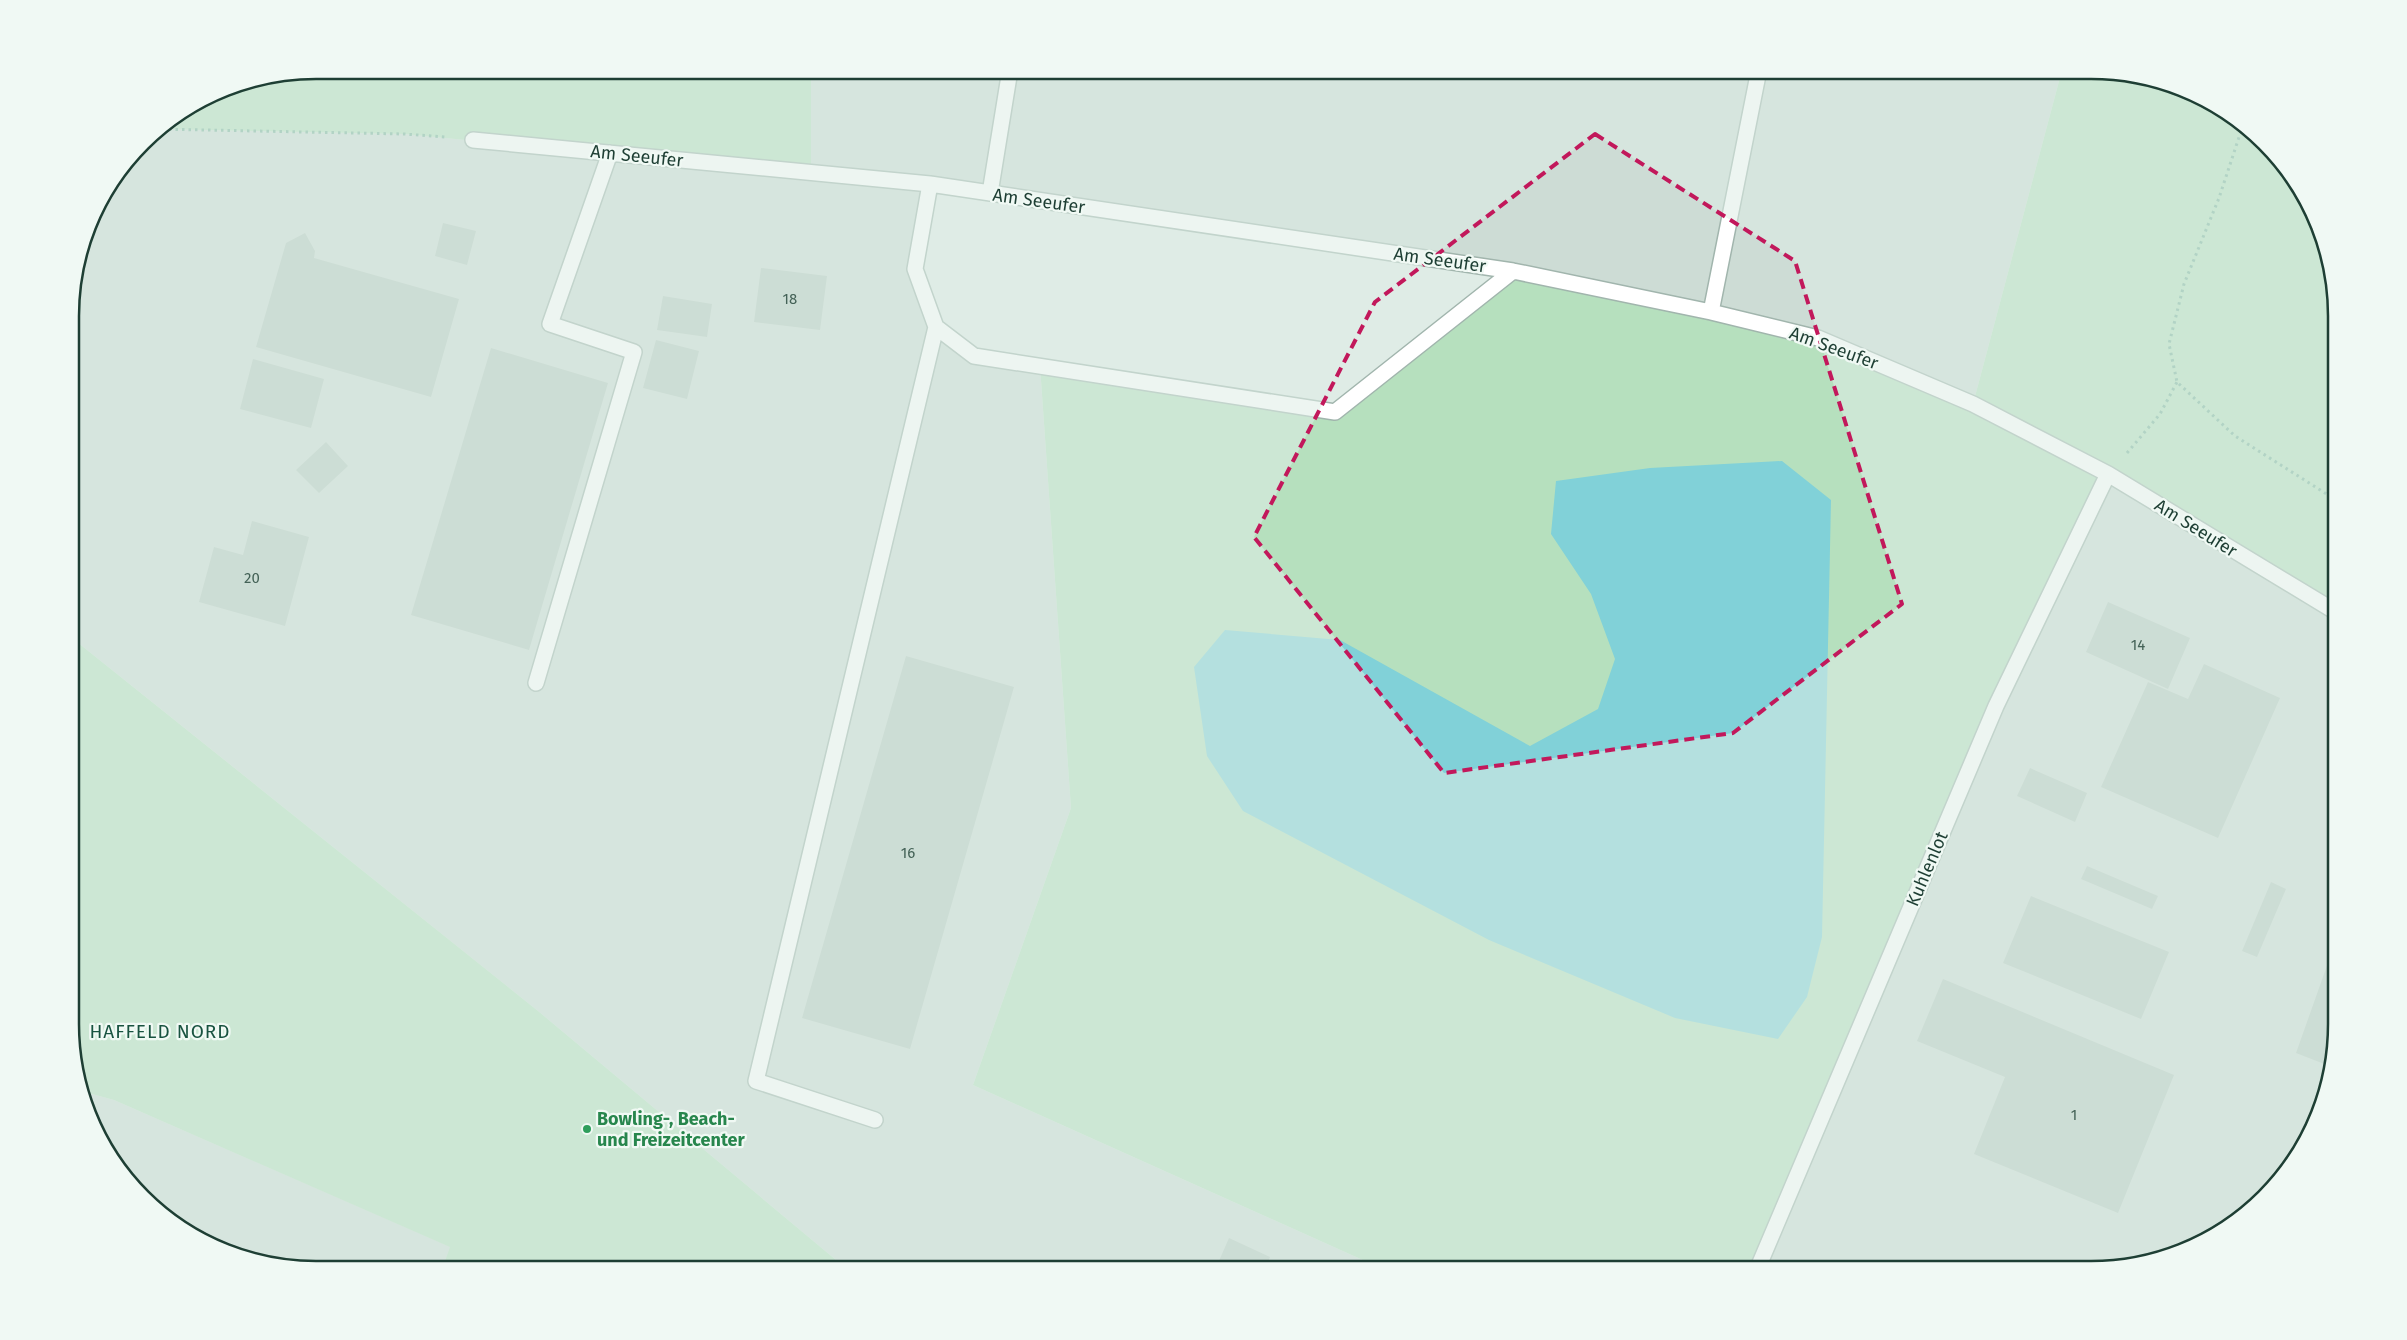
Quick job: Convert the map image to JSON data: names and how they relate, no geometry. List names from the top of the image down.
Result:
{
  "streets": {
    "street": ["Am Seeufer", "Kuhlenlot"]
  },
  "crossings": [
    ["Am Seeufer", "Kuhlenlot"]
  ],
  "districts": ["HAFFELD NORD"],
  "places": ["Bowling-, Beach- und Freizeitcenter"],
  "house_numbers": [
    "18",
    "20",
    "14",
    "16",
    "1"
  ]
}
